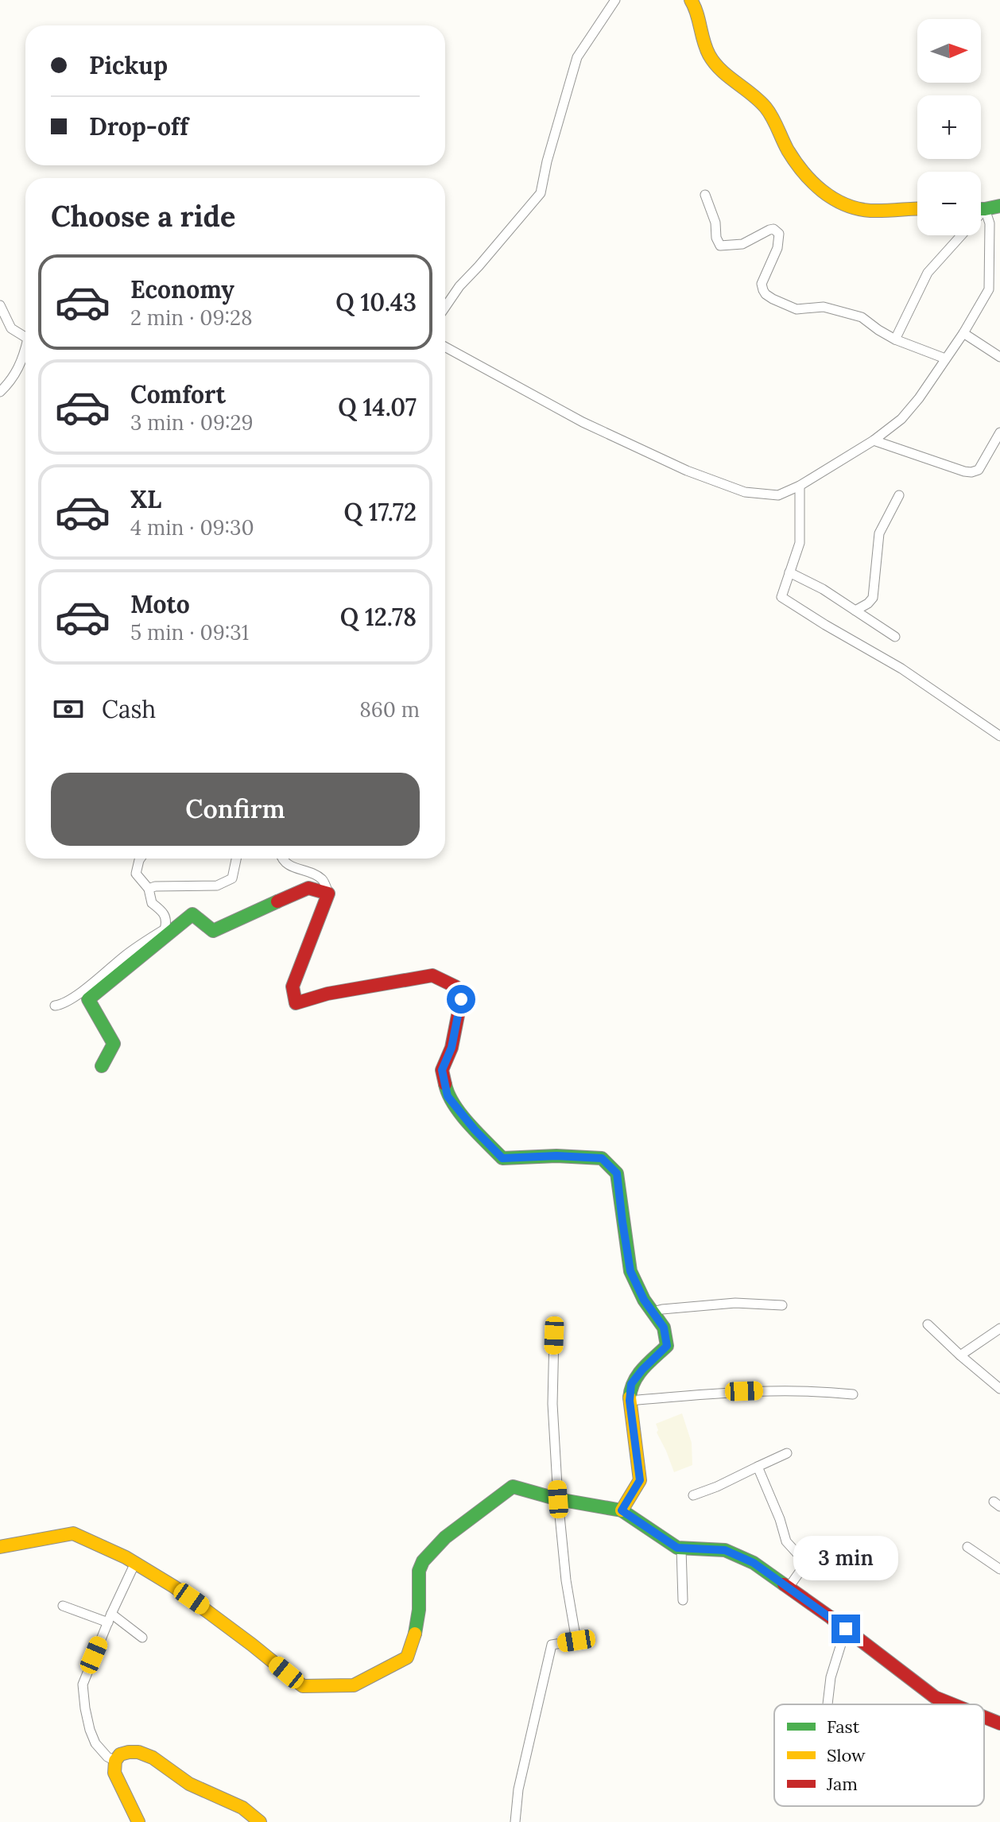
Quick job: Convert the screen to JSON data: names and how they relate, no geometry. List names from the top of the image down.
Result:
{
  "legend": ["Fast", "Slow", "Jam"],
  "north": "right",
  "page": {
    "map_buttons": ["+", "−"],
    "banner": ["Pickup", "Drop-off"],
    "heading": "Choose a ride",
    "list": [
      {
        "name": "Economy",
        "note": "2 min · 09:28",
        "value": "Q 10.43"
      },
      {
        "name": "Comfort",
        "note": "3 min · 09:29",
        "value": "Q 14.07"
      },
      {
        "name": "XL",
        "note": "4 min · 09:30",
        "value": "Q 17.72"
      },
      {
        "name": "Moto",
        "note": "5 min · 09:31",
        "value": "Q 12.78"
      }
    ],
    "pay": ["Cash", "860 m"],
    "buttons": "Confirm",
    "bubble": "3 min"
  }
}
